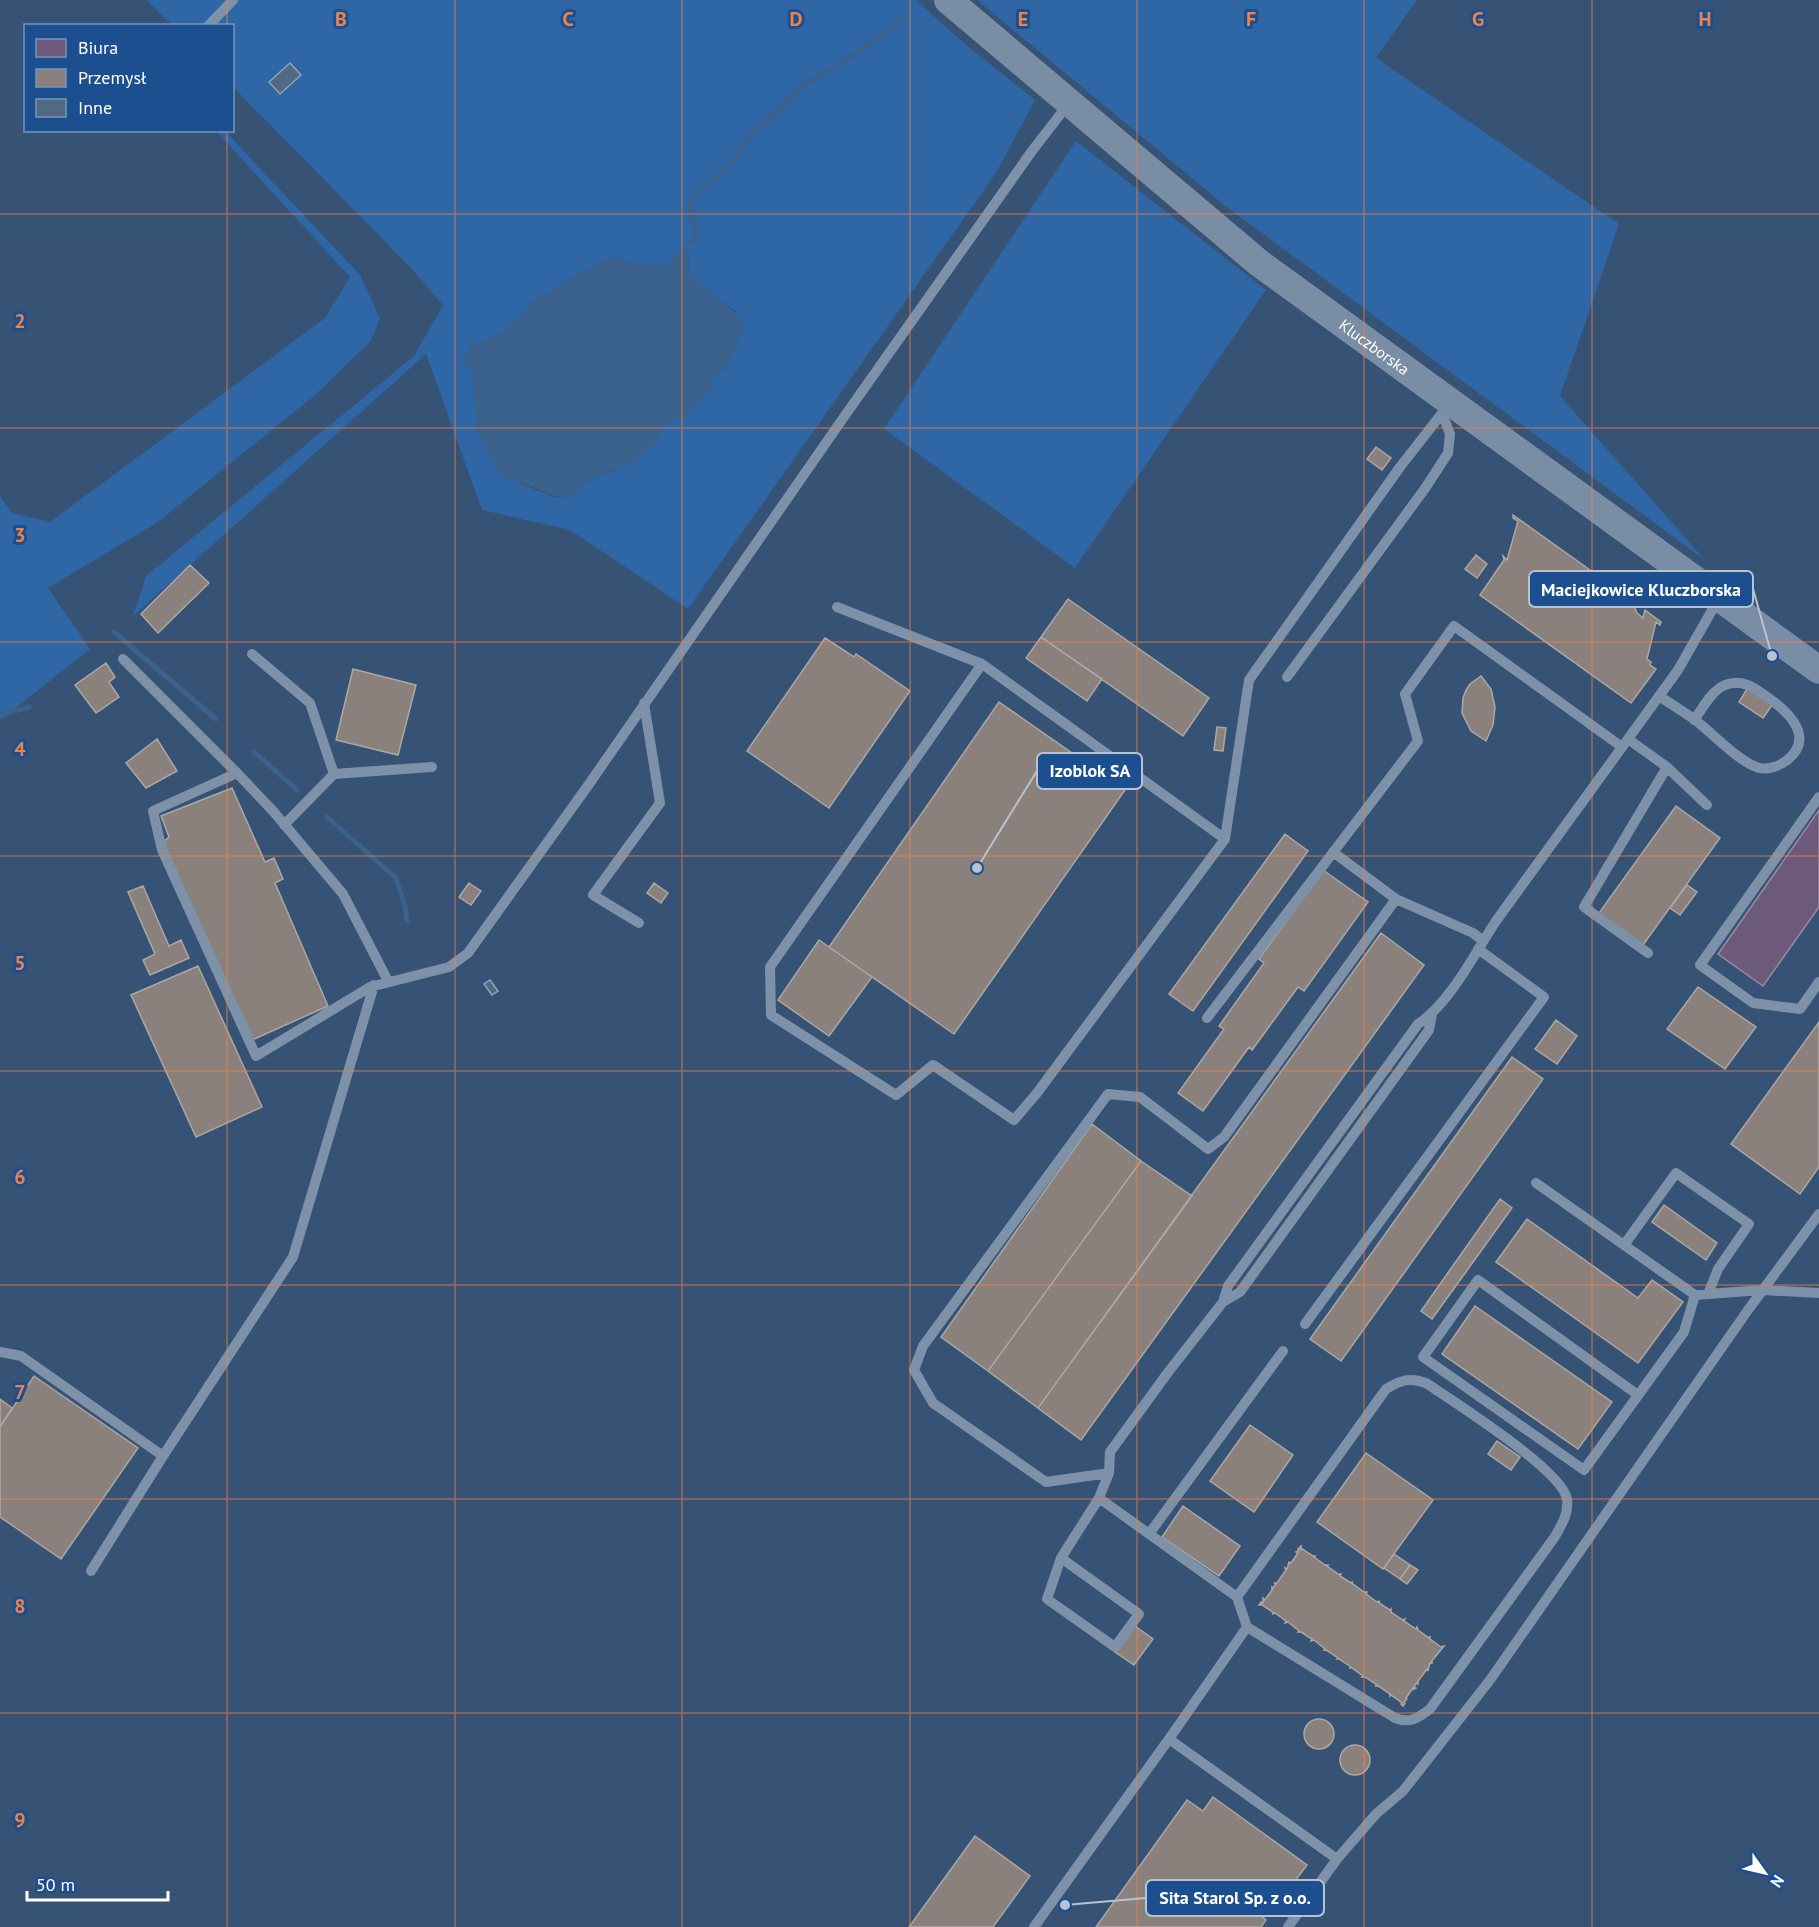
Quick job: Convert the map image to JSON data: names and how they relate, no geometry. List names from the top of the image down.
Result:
{
  "streets": {
    "street": ["Kluczborska"]
  },
  "places": ["Maciejkowice Kluczborska", "Izoblok SA", "Sita Starol Sp. z o.o."],
  "legend": ["Biura", "Przemysł", "Inne"],
  "scale_bar": "50 m",
  "north": "bottom right",
  "grid": {
    "columns": [
      "B",
      "C",
      "D",
      "E",
      "F",
      "G",
      "H"
    ],
    "rows": [
      "2",
      "3",
      "4",
      "5",
      "6",
      "7",
      "8",
      "9"
    ]
  }
}
